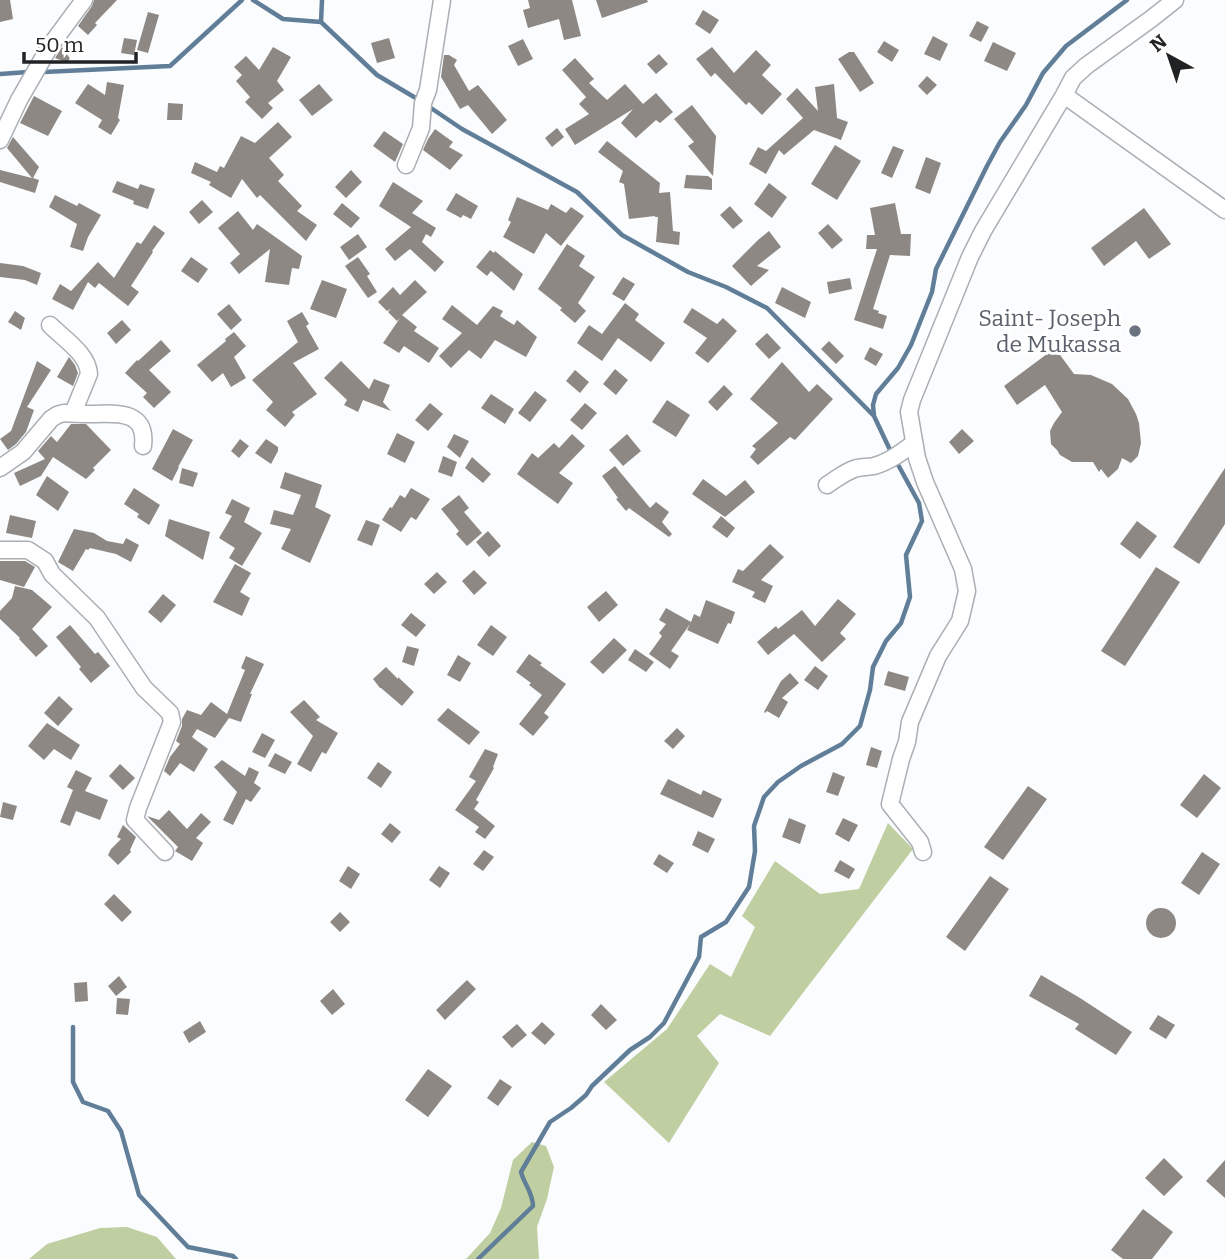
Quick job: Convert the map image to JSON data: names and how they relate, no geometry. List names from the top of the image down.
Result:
{
  "places": ["Saint- Joseph de Mukassa"],
  "scale_bar": "50 m",
  "north": "top left"
}
